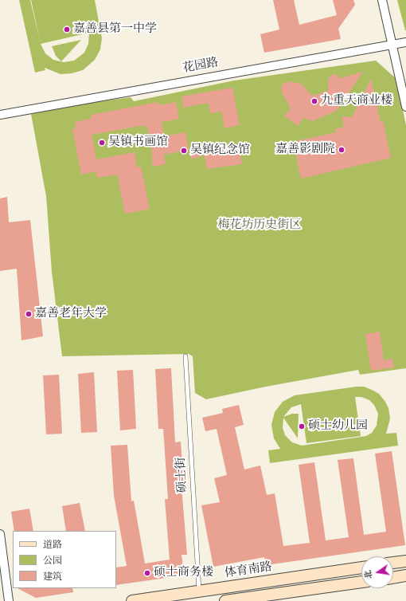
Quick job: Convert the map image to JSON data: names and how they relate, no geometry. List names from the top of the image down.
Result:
{
  "streets": {
    "main road": ["体育南路"],
    "street": ["花园路"],
    "lane": ["硕士街"]
  },
  "crossings": [
    ["硕士街", "体育南路"]
  ],
  "parks": ["梅花坊历史街区"],
  "places": [
    "嘉善县第一中学",
    "九重天商业楼",
    "吴镇书画馆",
    "嘉善影剧院",
    "吴镇纪念馆",
    "嘉善老年大学",
    "硕士幼儿园",
    "硕士商务楼"
  ],
  "legend": ["道路", "公园", "建筑"],
  "north": "left"
}
